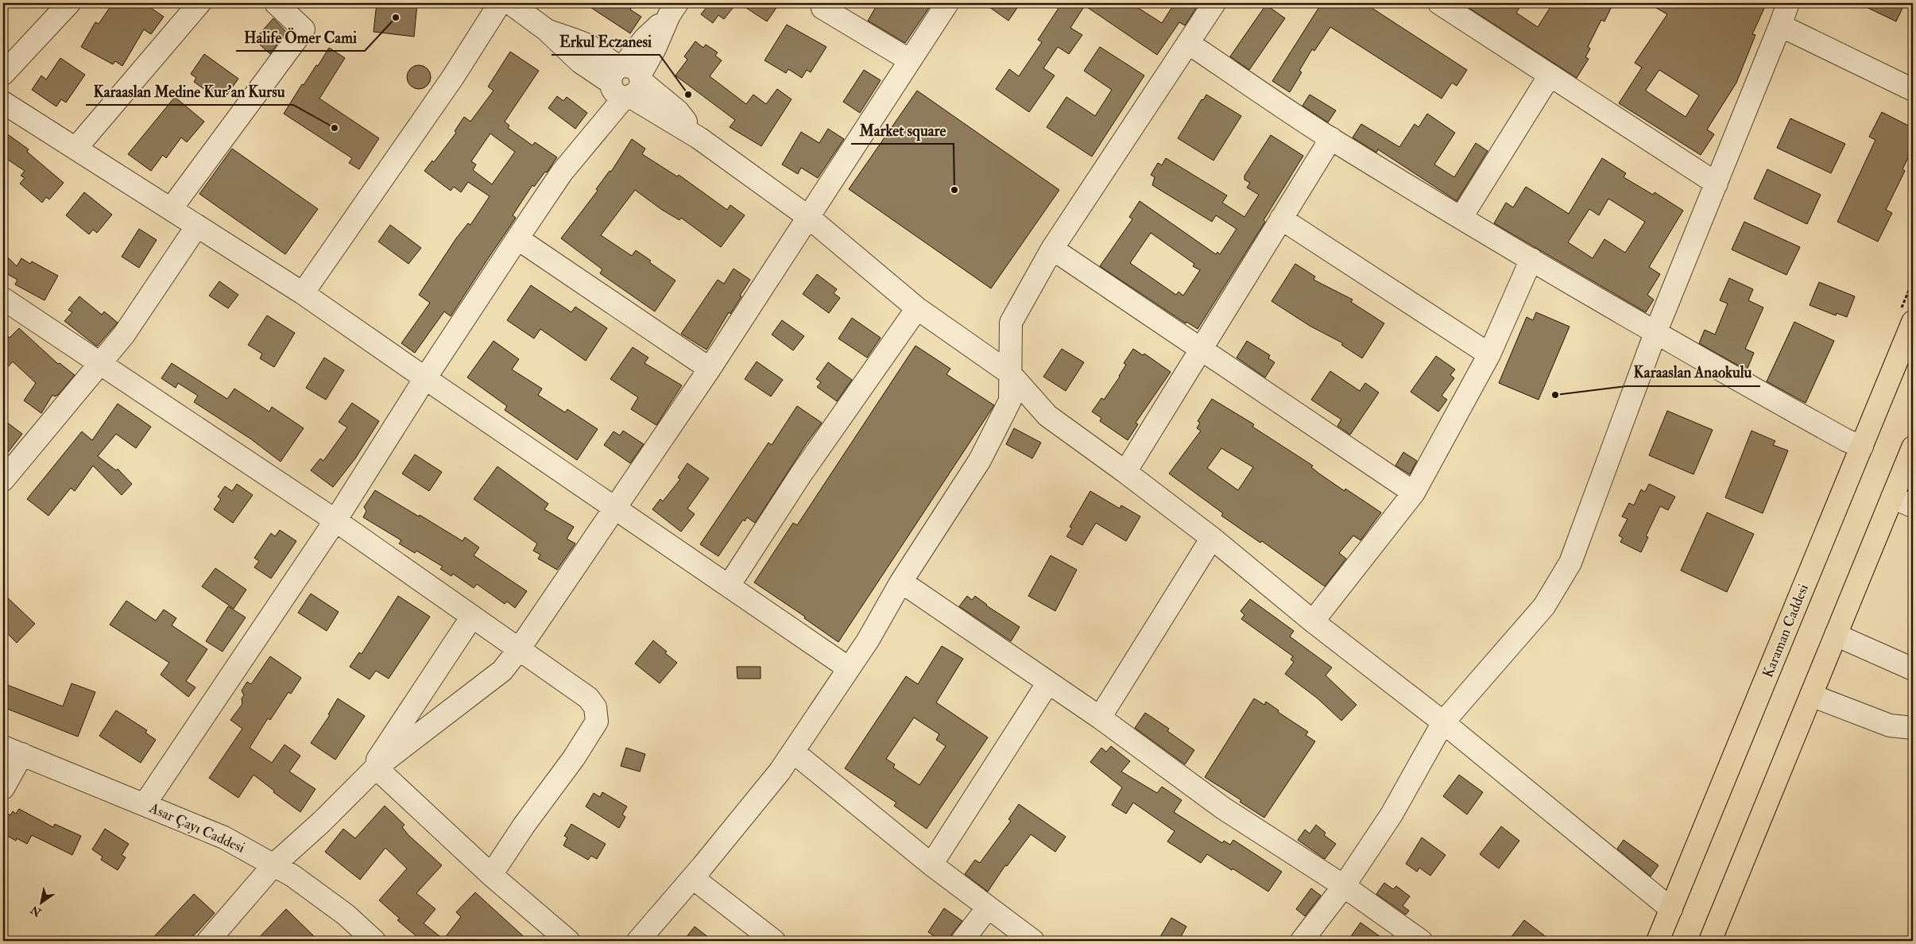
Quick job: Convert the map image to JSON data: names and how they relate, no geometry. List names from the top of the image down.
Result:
{
  "streets": {
    "highway": ["Karaman Caddesi"],
    "street": ["Asar Çayı Caddesi"]
  },
  "places": [
    "Halife Ömer Cami",
    "Erkul Eczanesi",
    "Karaaslan Medine Kur'an Kursu",
    "Market square",
    "Karaaslan Anaokulu"
  ],
  "north": "bottom left"
}
